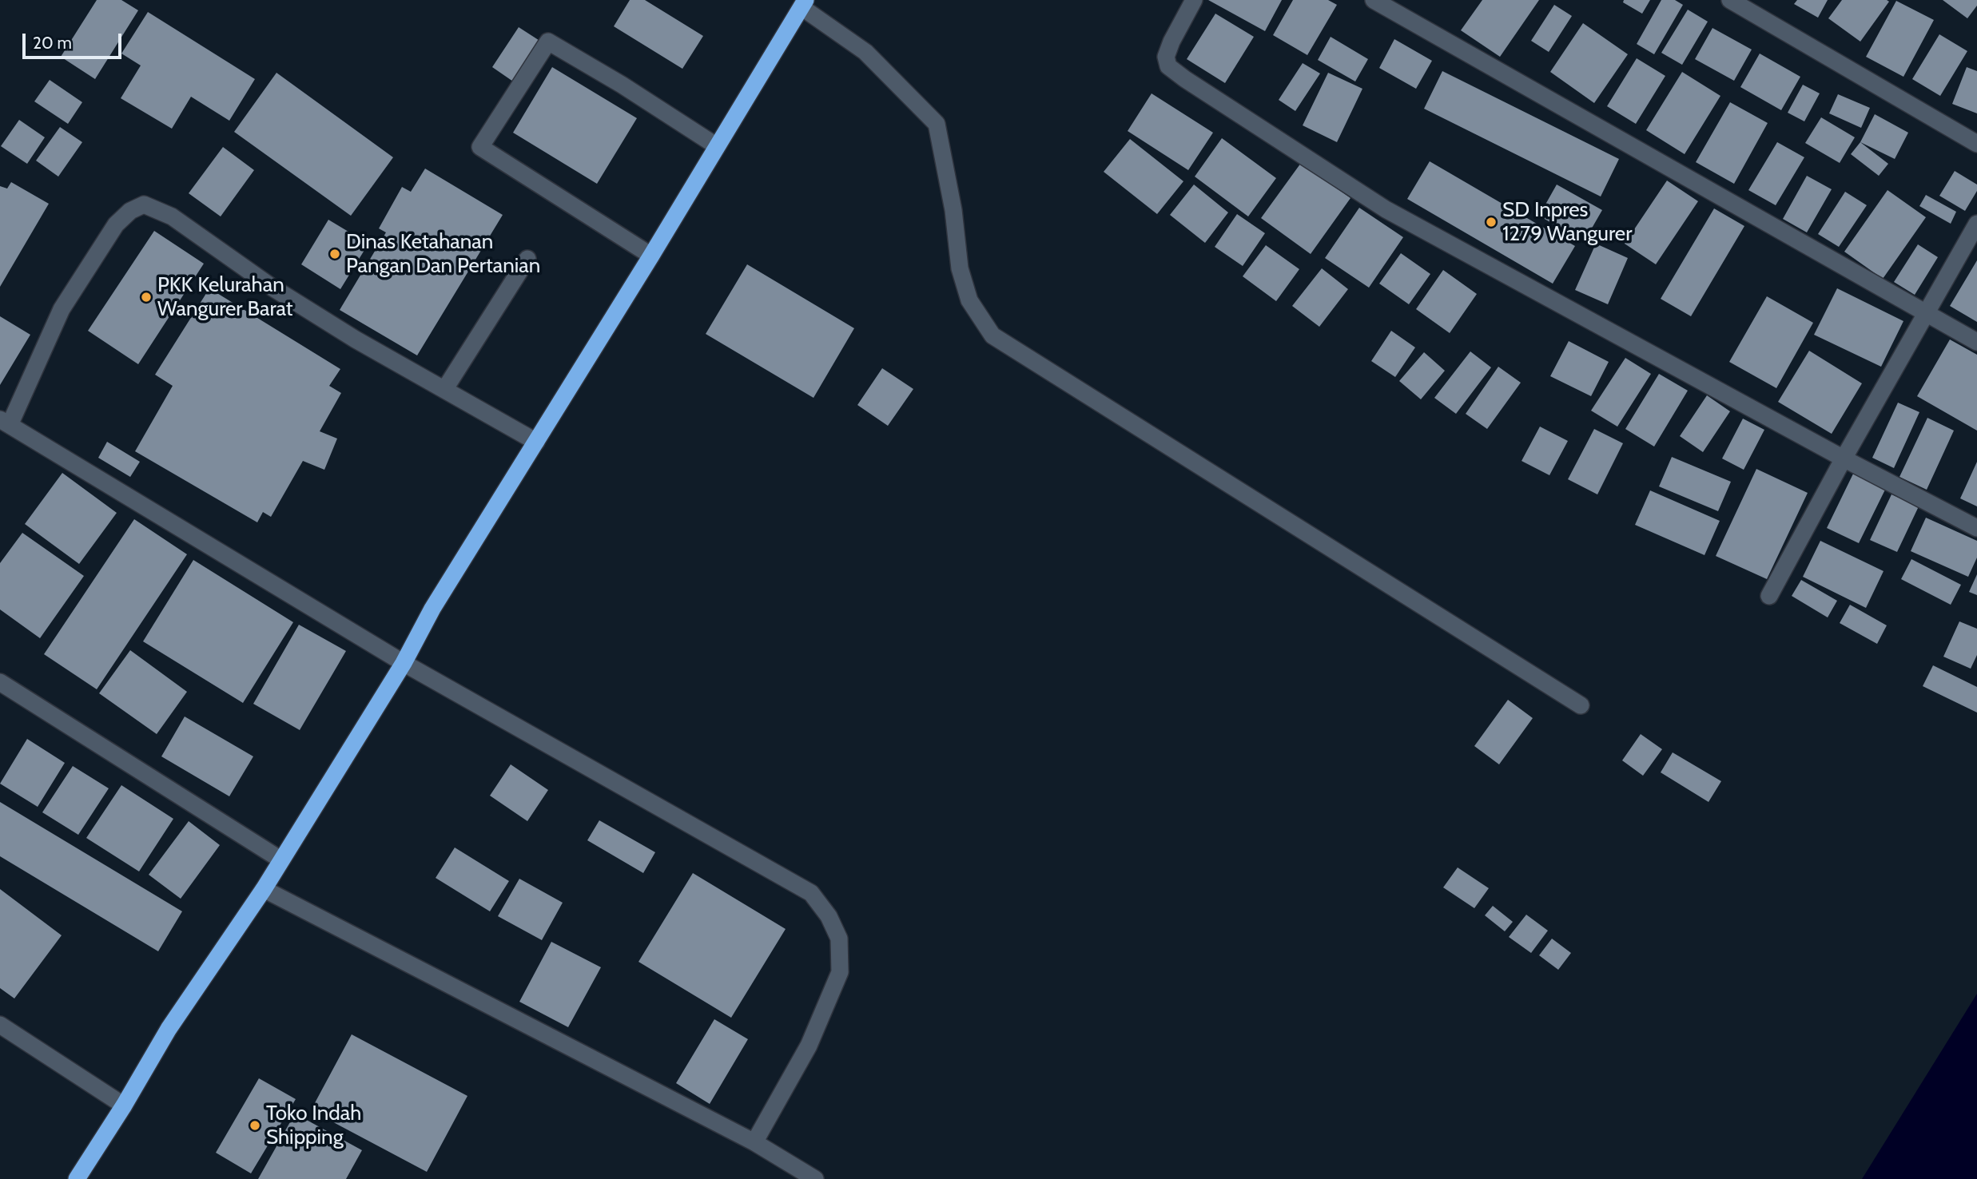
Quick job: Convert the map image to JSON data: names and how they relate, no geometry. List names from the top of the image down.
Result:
{
  "places": [
    "SD Inpres 1279 Wangurer",
    "Dinas Ketahanan Pangan Dan Pertanian",
    "PKK Kelurahan Wangurer Barat",
    "Toko Indah Shipping"
  ],
  "scale_bar": "20 m"
}
